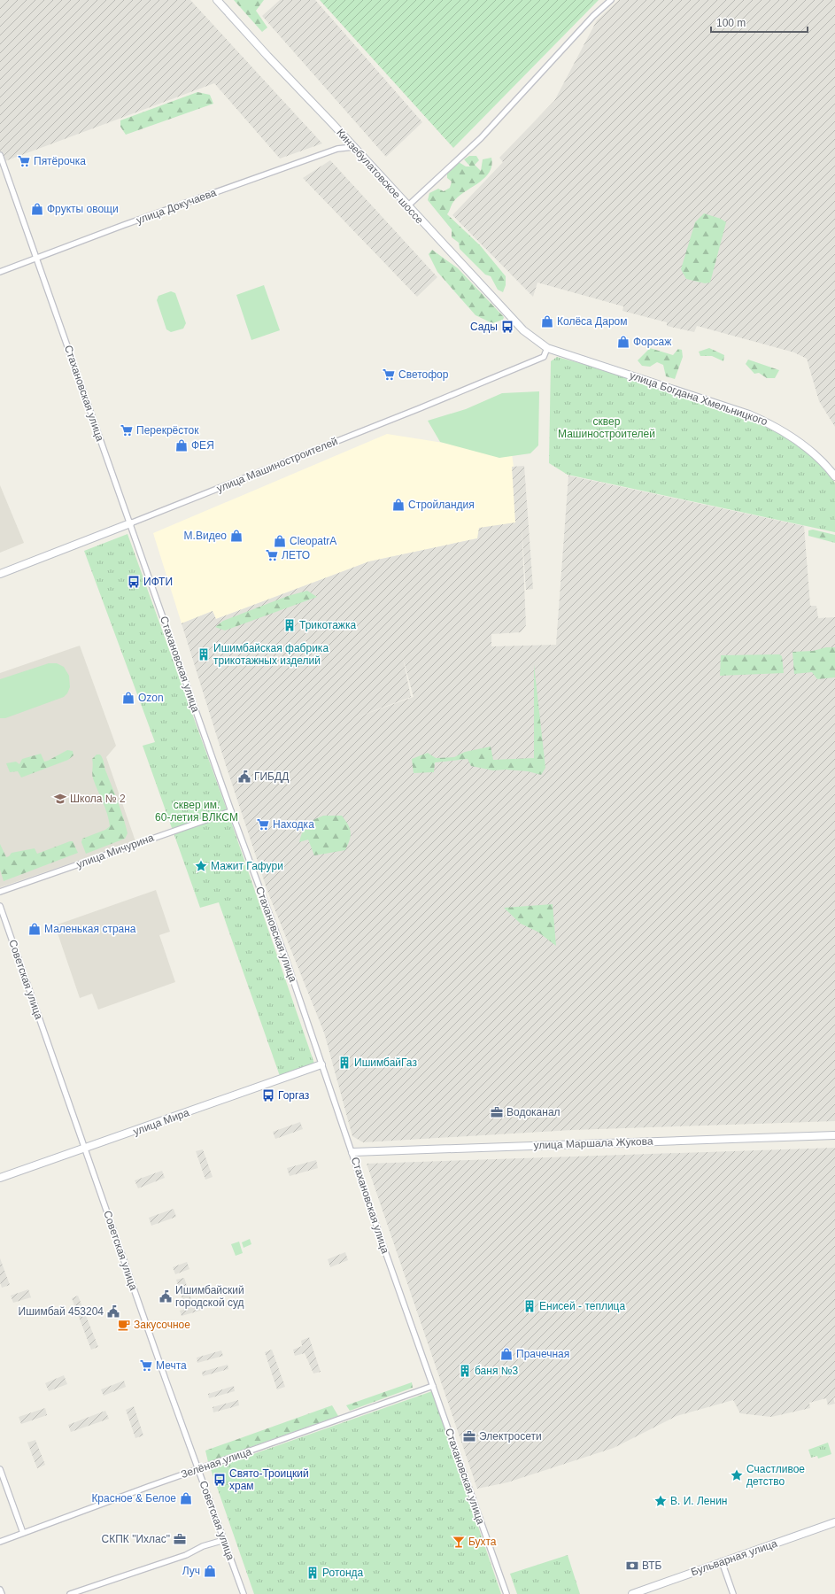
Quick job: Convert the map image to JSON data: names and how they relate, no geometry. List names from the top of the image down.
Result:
{
  "streets": {
    "main road": [
      "Кинзебулатовское шоссе",
      "улица Богдана Хмельницкого",
      "улица Машиностроителей",
      "улица Мира",
      "улица Маршала Жукова",
      "Бульварная улица"
    ],
    "street": [
      "улица Докучаева",
      "Стахановская улица",
      "улица Мичурина",
      "Советская улица",
      "Зелёная улица"
    ]
  },
  "crossings": [
    ["Кинзебулатовское шоссе", "улица Докучаева"],
    ["Кинзебулатовское шоссе", "улица Богдана Хмельницкого"],
    ["Кинзебулатовское шоссе", "улица Машиностроителей"],
    ["улица Докучаева", "Стахановская улица"],
    ["Стахановская улица", "улица Машиностроителей"],
    ["Стахановская улица", "улица Мичурина"],
    ["Стахановская улица", "улица Мира"],
    ["Стахановская улица", "улица Маршала Жукова"],
    ["Стахановская улица", "Зелёная улица"],
    ["улица Богдана Хмельницкого", "улица Машиностроителей"],
    ["Советская улица", "улица Мира"],
    ["Советская улица", "Зелёная улица"]
  ],
  "parks": ["сквер Машиностроителей", "сквер им. 60-летия ВЛКСМ"],
  "places": {
    "supermarket": [
      "Пятёрочка",
      "Светофор",
      "Перекрёсток",
      "ЛЕТО",
      "Находка",
      "Мечта"
    ],
    "shop": [
      "Фрукты овощи",
      "Колёса Даром",
      "Форсаж",
      "ФЕЯ",
      "Стройландия",
      "М.Видео",
      "CleopatrA",
      "Ozon",
      "Маленькая страна",
      "Прачечная",
      "Красное & Белое",
      "Луч"
    ],
    "bus stop": [
      "Сады",
      "ИФТИ",
      "Горгаз",
      "Свято-Троицкий храм"
    ],
    "building": [
      "Трикотажка",
      "Ишимбайская фабрика трикотажных изделий",
      "ИшимбайГаз",
      "Енисей - теплица",
      "баня №3",
      "Ротонда"
    ],
    "public building": ["ГИБДД", "Ишимбайский городской суд", "Ишимбай 453204"],
    "school or university": ["Школа № 2"],
    "place": ["Мажит Гафури", "Счастливое детство", "В. И. Ленин"],
    "office": ["Водоканал", "Электросети", "СКПК \"Ихлас\""],
    "cafe": ["Закусочное"],
    "bar": ["Бухта"],
    "bank": ["ВТБ"]
  },
  "scale_bar": "100 m"
}
